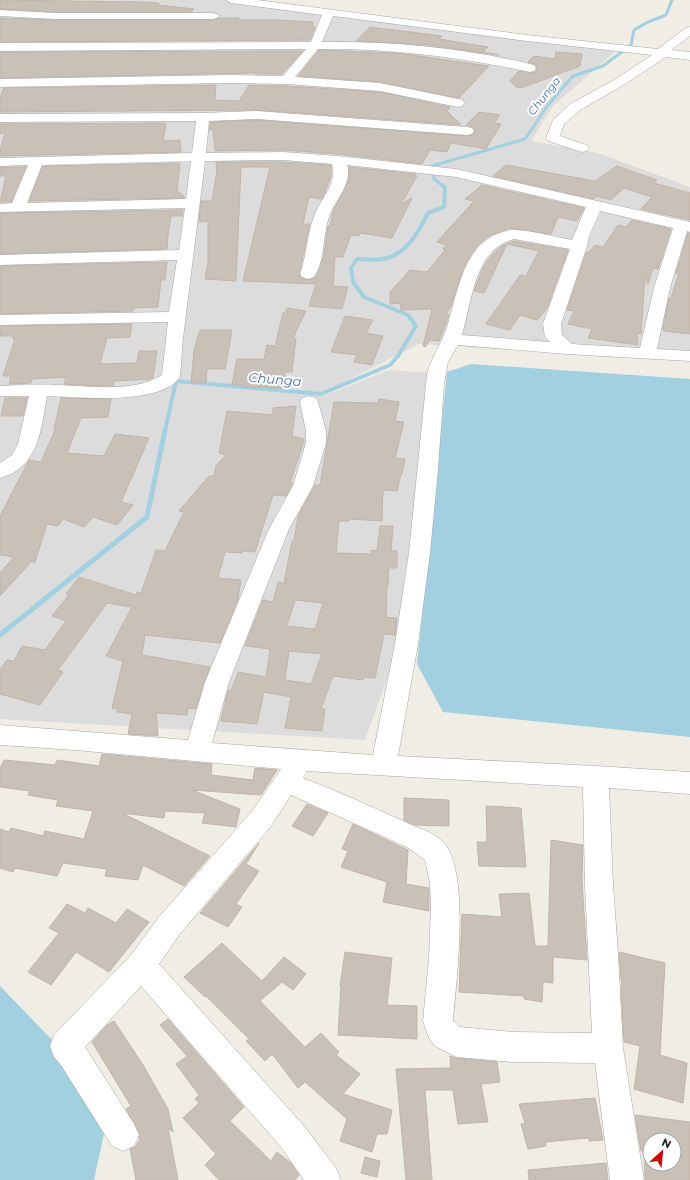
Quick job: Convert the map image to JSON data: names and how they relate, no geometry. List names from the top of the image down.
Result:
{
  "water": ["Chunga"],
  "north": "top right"
}
